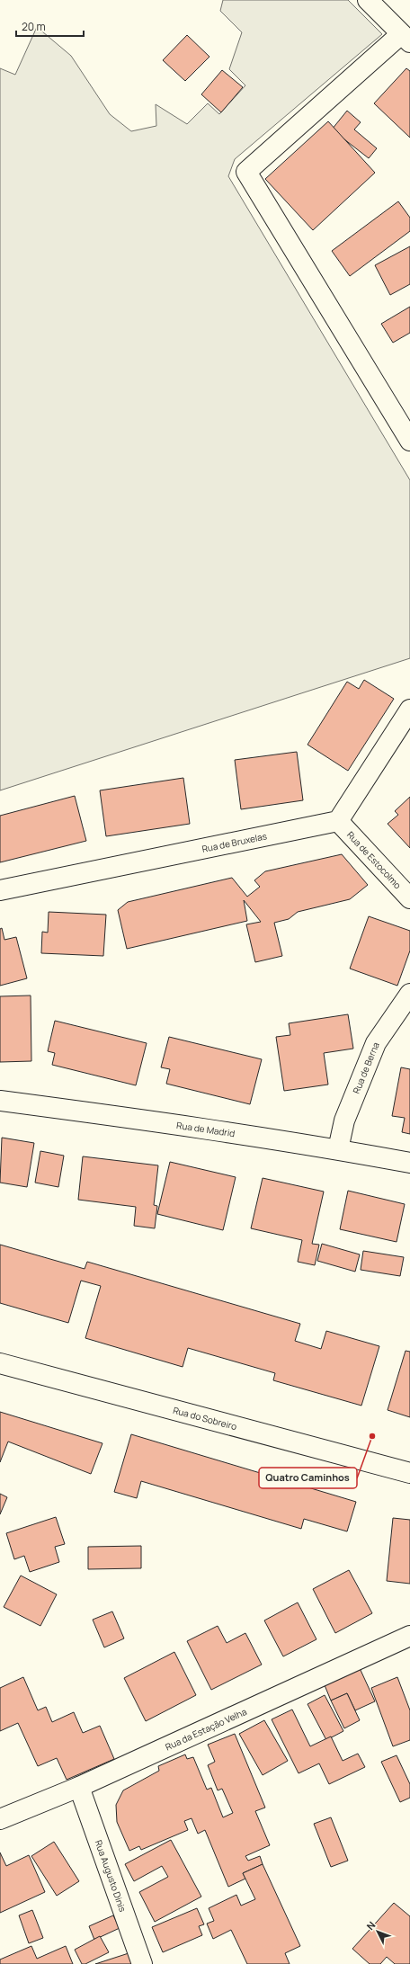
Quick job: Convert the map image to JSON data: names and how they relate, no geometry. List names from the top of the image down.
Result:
{
  "streets": {
    "street": [
      "Rua de Bruxelas",
      "Rua de Estocolmo",
      "Rua de Berna",
      "Rua de Madrid",
      "Rua do Sobreiro",
      "Rua da Estação Velha",
      "Rua Augusto Dinis"
    ]
  },
  "crossings": [
    ["Rua de Bruxelas", "Rua de Estocolmo"],
    ["Rua de Berna", "Rua de Madrid"],
    ["Rua da Estação Velha", "Rua Augusto Dinis"]
  ],
  "places": ["Quatro Caminhos"],
  "scale_bar": "20 m",
  "north": "top left"
}
